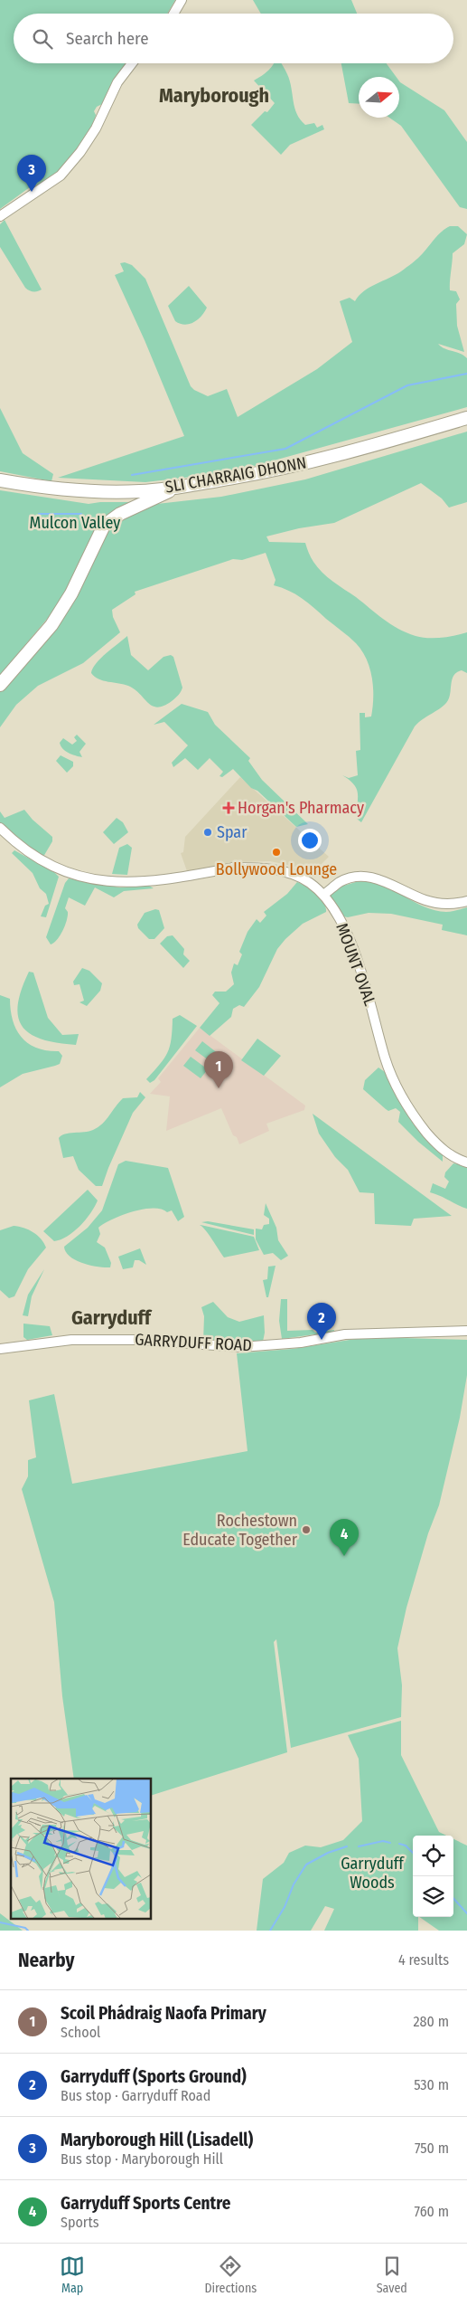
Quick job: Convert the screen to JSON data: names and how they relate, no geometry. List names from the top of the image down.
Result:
{
  "streets": {
    "highway": ["SLI CHARRAIG DHONN"],
    "street": ["MOUNT OVAL", "GARRYDUFF ROAD"]
  },
  "districts": ["Maryborough", "Garryduff"],
  "parks": ["Mulcon Valley", "Garryduff Woods"],
  "places": {
    "health": ["Horgan's Pharmacy"],
    "other": ["Spar", "Bollywood Lounge", "Rochestown Educate Together"]
  },
  "north": "right",
  "page": {
    "search": "Search here",
    "pins": [
      "3",
      "1",
      "2",
      "4"
    ],
    "heading": ["Nearby", "4 results"],
    "list": [
      {
        "mark": "1",
        "name": "Scoil Phádraig Naofa Primary",
        "note": "School",
        "value": "280 m"
      },
      {
        "mark": "2",
        "name": "Garryduff (Sports Ground)",
        "note": "Bus stop · Garryduff Road",
        "value": "530 m"
      },
      {
        "mark": "3",
        "name": "Maryborough Hill (Lisadell)",
        "note": "Bus stop · Maryborough Hill",
        "value": "750 m"
      },
      {
        "mark": "4",
        "name": "Garryduff Sports Centre",
        "note": "Sports",
        "value": "760 m"
      }
    ],
    "nav": ["Map", "Directions", "Saved"]
  }
}
